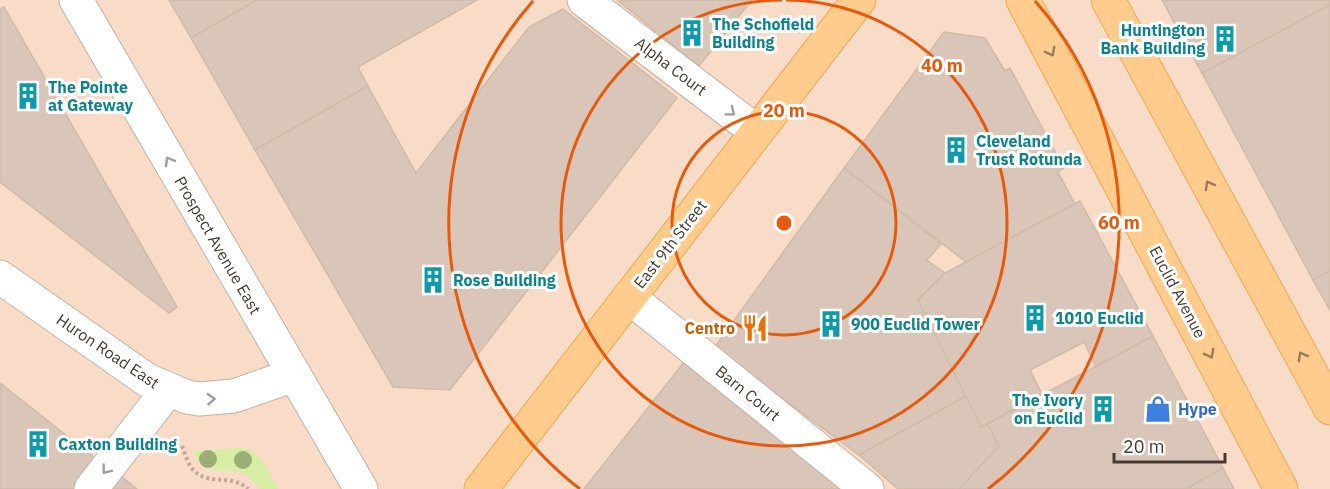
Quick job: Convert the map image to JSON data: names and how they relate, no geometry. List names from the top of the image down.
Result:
{
  "streets": {
    "main road": ["East 9th Street", "Euclid Avenue"],
    "street": [
      "Alpha Court",
      "Prospect Avenue East",
      "Huron Road East",
      "Barn Court"
    ]
  },
  "crossings": [
    ["Alpha Court", "East 9th Street"],
    ["East 9th Street", "Barn Court"],
    ["Prospect Avenue East", "Huron Road East"]
  ],
  "one_way": ["Alpha Court", "Prospect Avenue East", "Huron Road East"],
  "places": {
    "building": [
      "The Schofield Building",
      "Huntington Bank Building",
      "The Pointe at Gateway",
      "Cleveland Trust Rotunda",
      "Rose Building",
      "1010 Euclid",
      "900 Euclid Tower",
      "The Ivory on Euclid",
      "Caxton Building"
    ],
    "restaurant": ["Centro"],
    "shop": ["Hype"]
  },
  "scale_bar": "20 m",
  "rings": ["40 m", "20 m", "60 m"]
}
